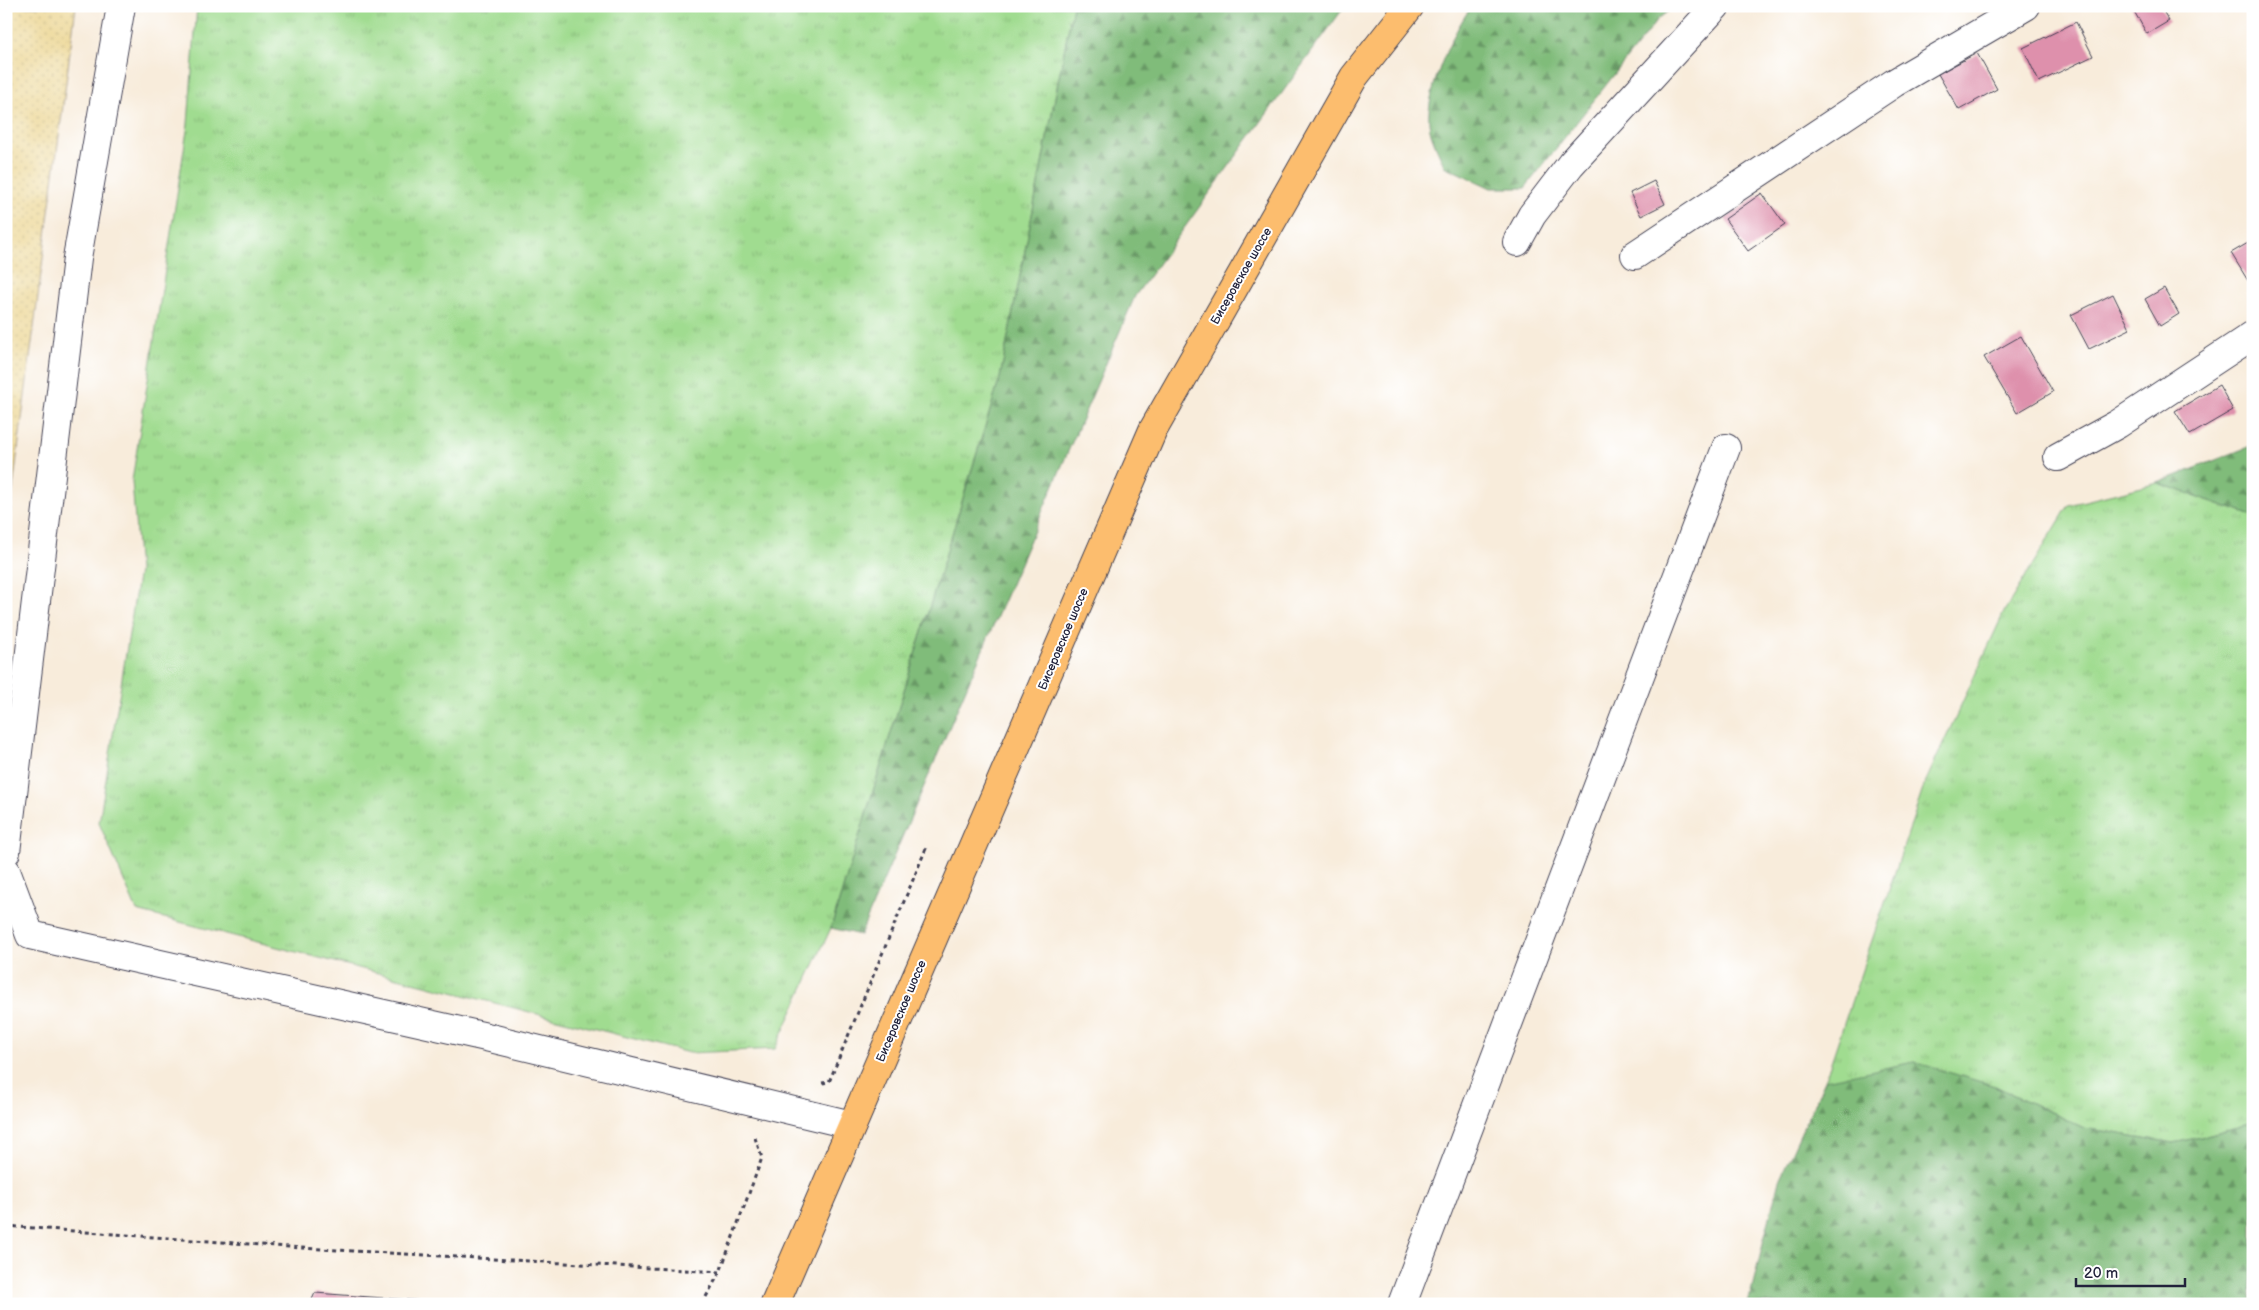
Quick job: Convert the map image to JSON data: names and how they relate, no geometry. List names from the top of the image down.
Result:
{
  "streets": {
    "main road": ["Бисеровское шоссе"]
  },
  "scale_bar": "20 m"
}
